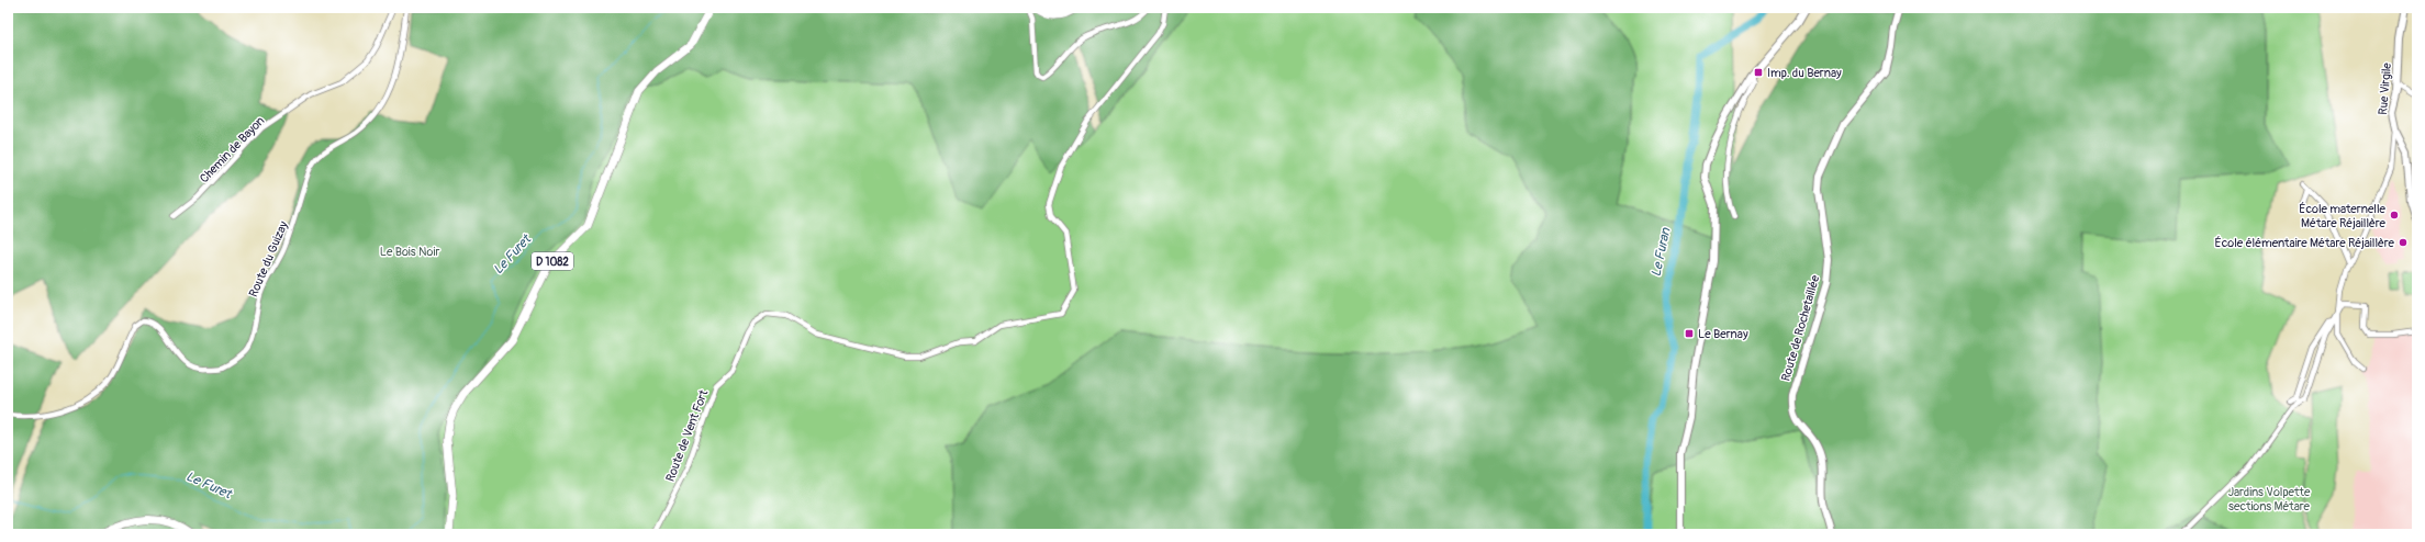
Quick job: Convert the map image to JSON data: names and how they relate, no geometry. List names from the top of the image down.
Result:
{
  "streets": {
    "main road": ["D 1082"],
    "street": [
      "Rue Virgile",
      "Chemin de Bayon",
      "Route du Guizay",
      "Route de Rochetaillée",
      "Route de Vent Fort"
    ]
  },
  "water": ["Le Furan", "Le Furet"],
  "parks": ["Le Bois Noir", "Jardins Volpette sections Métare"],
  "places": {
    "transit": ["Imp. du Bernay", "Le Bernay"],
    "other": ["École maternelle Métare Réjaillère", "École élémentaire Métare Réjaillère"]
  }
}
